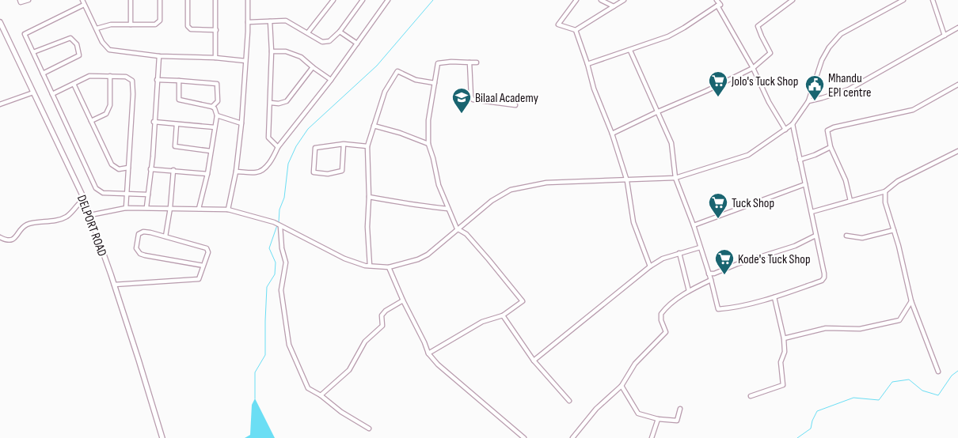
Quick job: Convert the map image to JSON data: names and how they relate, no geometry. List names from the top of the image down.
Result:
{
  "streets": {
    "main road": ["DELPORT ROAD"]
  },
  "places": {
    "supermarket": ["Jolo's Tuck Shop", "Tuck Shop", "Kode's Tuck Shop"],
    "public building": ["Mhandu EPI centre"],
    "school or university": ["Bilaal Academy"]
  }
}
